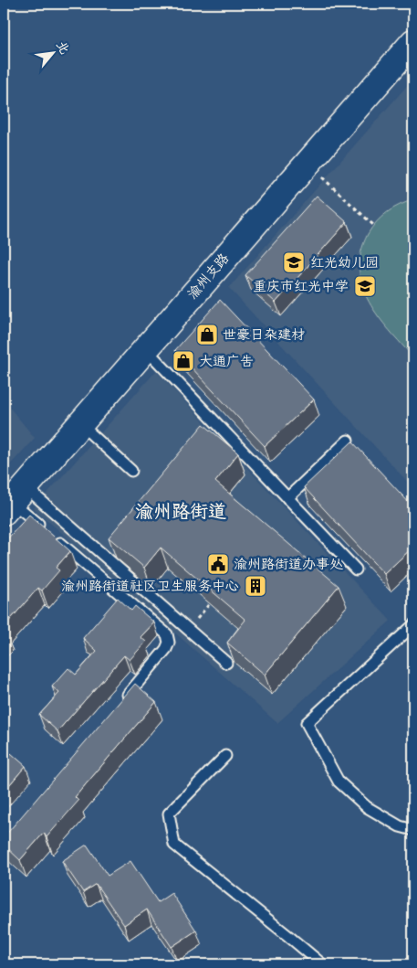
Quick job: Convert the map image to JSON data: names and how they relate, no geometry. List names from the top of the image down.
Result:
{
  "streets": {
    "street": ["渝州支路"]
  },
  "districts": ["渝州路街道"],
  "places": {
    "school or university": ["红光幼儿园", "重庆市红光中学"],
    "shop": ["世豪日杂建材", "大通广告"],
    "public building": ["渝州路街道办事处"],
    "building": ["渝州路街道社区卫生服务中心"]
  },
  "north": "top right"
}
